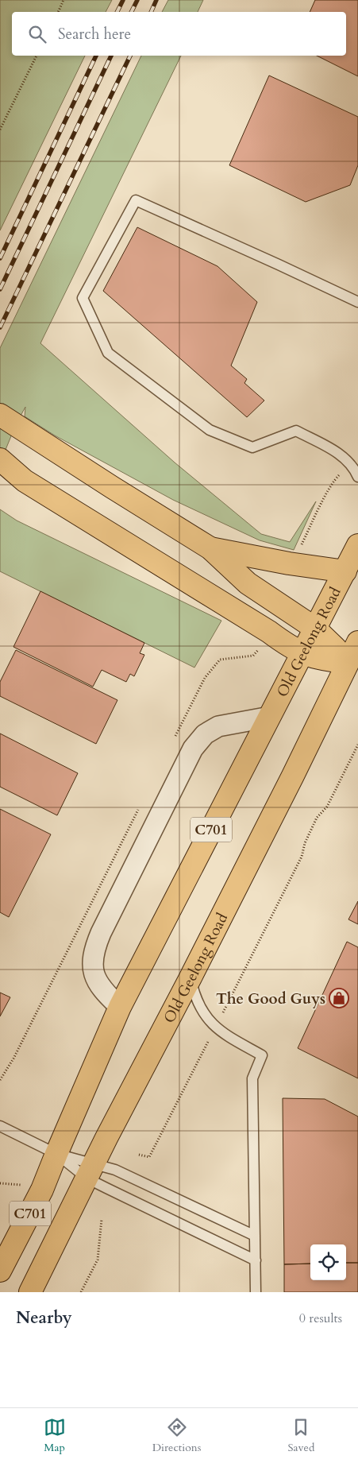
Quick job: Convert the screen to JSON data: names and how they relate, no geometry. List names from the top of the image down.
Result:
{
  "streets": {
    "main road": ["Old Geelong Road", "C701"]
  },
  "places": {
    "shop": ["The Good Guys"]
  },
  "page": {
    "search": "Search here",
    "heading": ["Nearby", "0 results"],
    "nav": ["Map", "Directions", "Saved"]
  }
}
